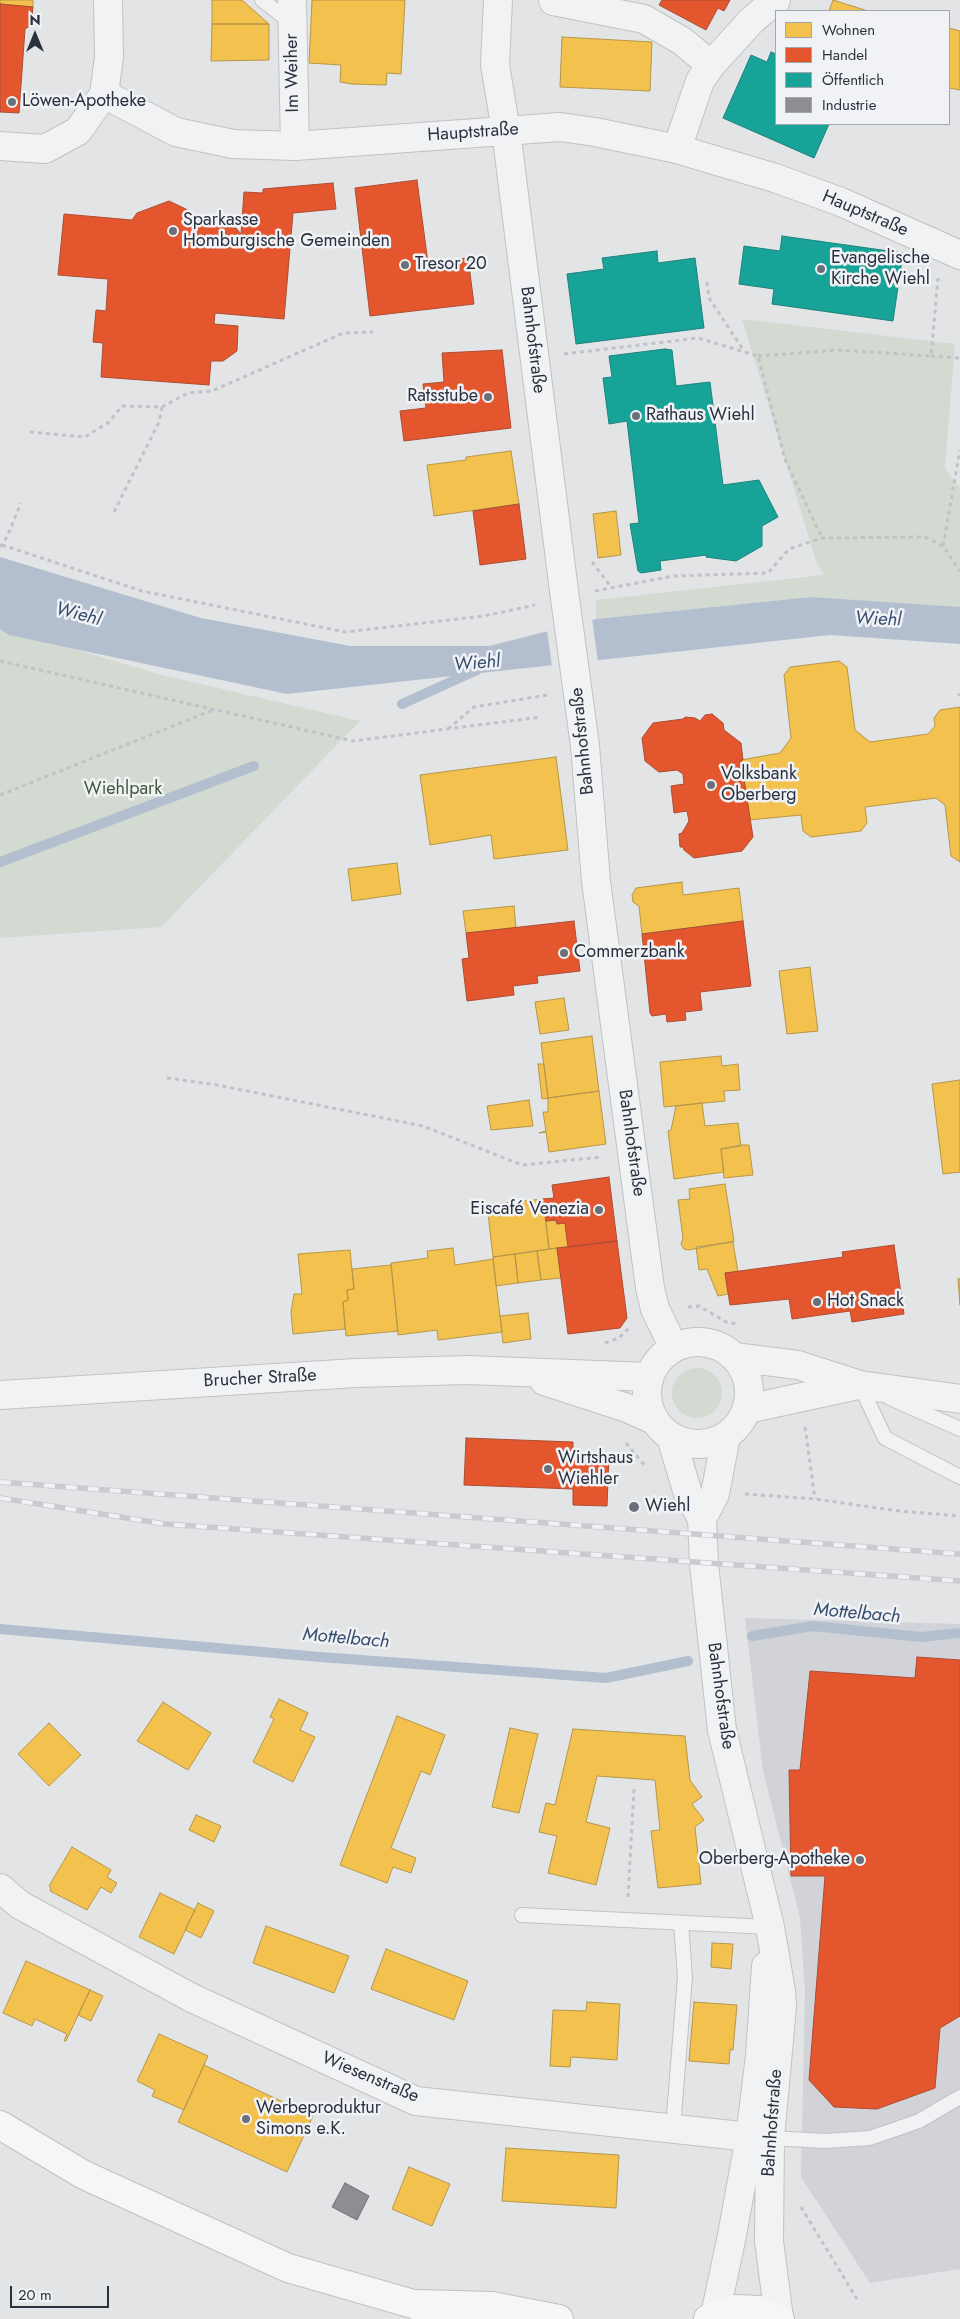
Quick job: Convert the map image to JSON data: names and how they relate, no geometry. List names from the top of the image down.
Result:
{
  "streets": {
    "street": [
      "Im Weiher",
      "Hauptstraße",
      "Bahnhofstraße",
      "Brucher Straße",
      "Wiesenstraße"
    ]
  },
  "crossings": [
    ["Im Weiher", "Hauptstraße"],
    ["Hauptstraße", "Bahnhofstraße"],
    ["Bahnhofstraße", "Brucher Straße"],
    ["Bahnhofstraße", "Wiesenstraße"]
  ],
  "water": ["Wiehl", "Mottelbach"],
  "parks": ["Wiehlpark"],
  "places": [
    "Löwen-Apotheke",
    "Sparkasse Homburgische Gemeinden",
    "Tresor 20",
    "Evangelische Kirche Wiehl",
    "Ratsstube",
    "Rathaus Wiehl",
    "Volksbank Oberberg",
    "Commerzbank",
    "Eiscafé Venezia",
    "Hot Snack",
    "Wirtshaus Wiehler",
    "Wiehl",
    "Oberberg-Apotheke",
    "Werbeproduktur Simons e.K."
  ],
  "legend": [
    "Wohnen",
    "Handel",
    "Öffentlich",
    "Industrie"
  ],
  "scale_bar": "20 m",
  "north": "top"
}
